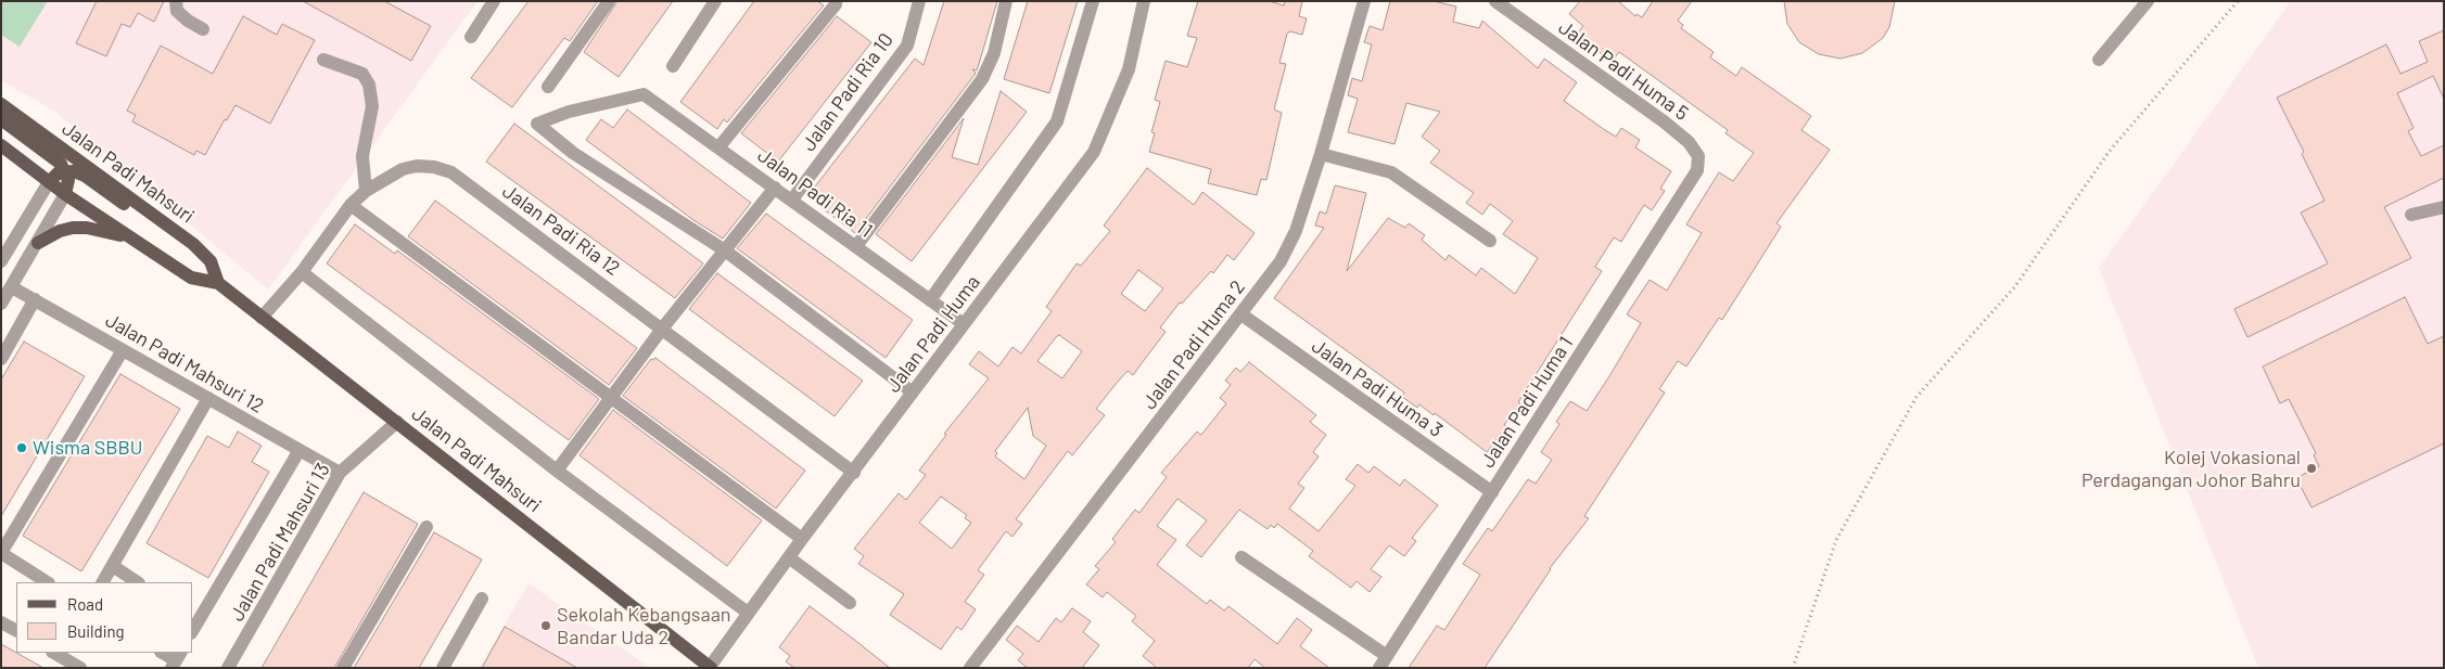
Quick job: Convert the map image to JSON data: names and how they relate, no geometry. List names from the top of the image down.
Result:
{
  "streets": {
    "main road": ["Jalan Padi Mahsuri"],
    "street": [
      "Jalan Padi Huma 5",
      "Jalan Padi Ria 10",
      "Jalan Padi Ria 11",
      "Jalan Padi Ria 12",
      "Jalan Padi Huma",
      "Jalan Padi Huma 2",
      "Jalan Padi Mahsuri 12",
      "Jalan Padi Huma 3",
      "Jalan Padi Huma 1",
      "Jalan Padi Mahsuri 13"
    ]
  },
  "crossings": [
    ["Jalan Padi Huma 5", "Jalan Padi Huma 1"],
    ["Jalan Padi Ria 10", "Jalan Padi Ria 11"],
    ["Jalan Padi Mahsuri", "Jalan Padi Ria 12"],
    ["Jalan Padi Mahsuri", "Jalan Padi Huma"],
    ["Jalan Padi Mahsuri", "Jalan Padi Mahsuri 13"],
    ["Jalan Padi Ria 11", "Jalan Padi Huma"],
    ["Jalan Padi Ria 12", "Jalan Padi Huma"],
    ["Jalan Padi Huma 2", "Jalan Padi Huma 3"],
    ["Jalan Padi Mahsuri 12", "Jalan Padi Mahsuri 13"],
    ["Jalan Padi Huma 3", "Jalan Padi Huma 1"]
  ],
  "places": ["Wisma SBBU", "Kolej Vokasional Perdagangan Johor Bahru", "Sekolah Kebangsaan Bandar Uda 2"],
  "legend": ["Road", "Building"]
}
